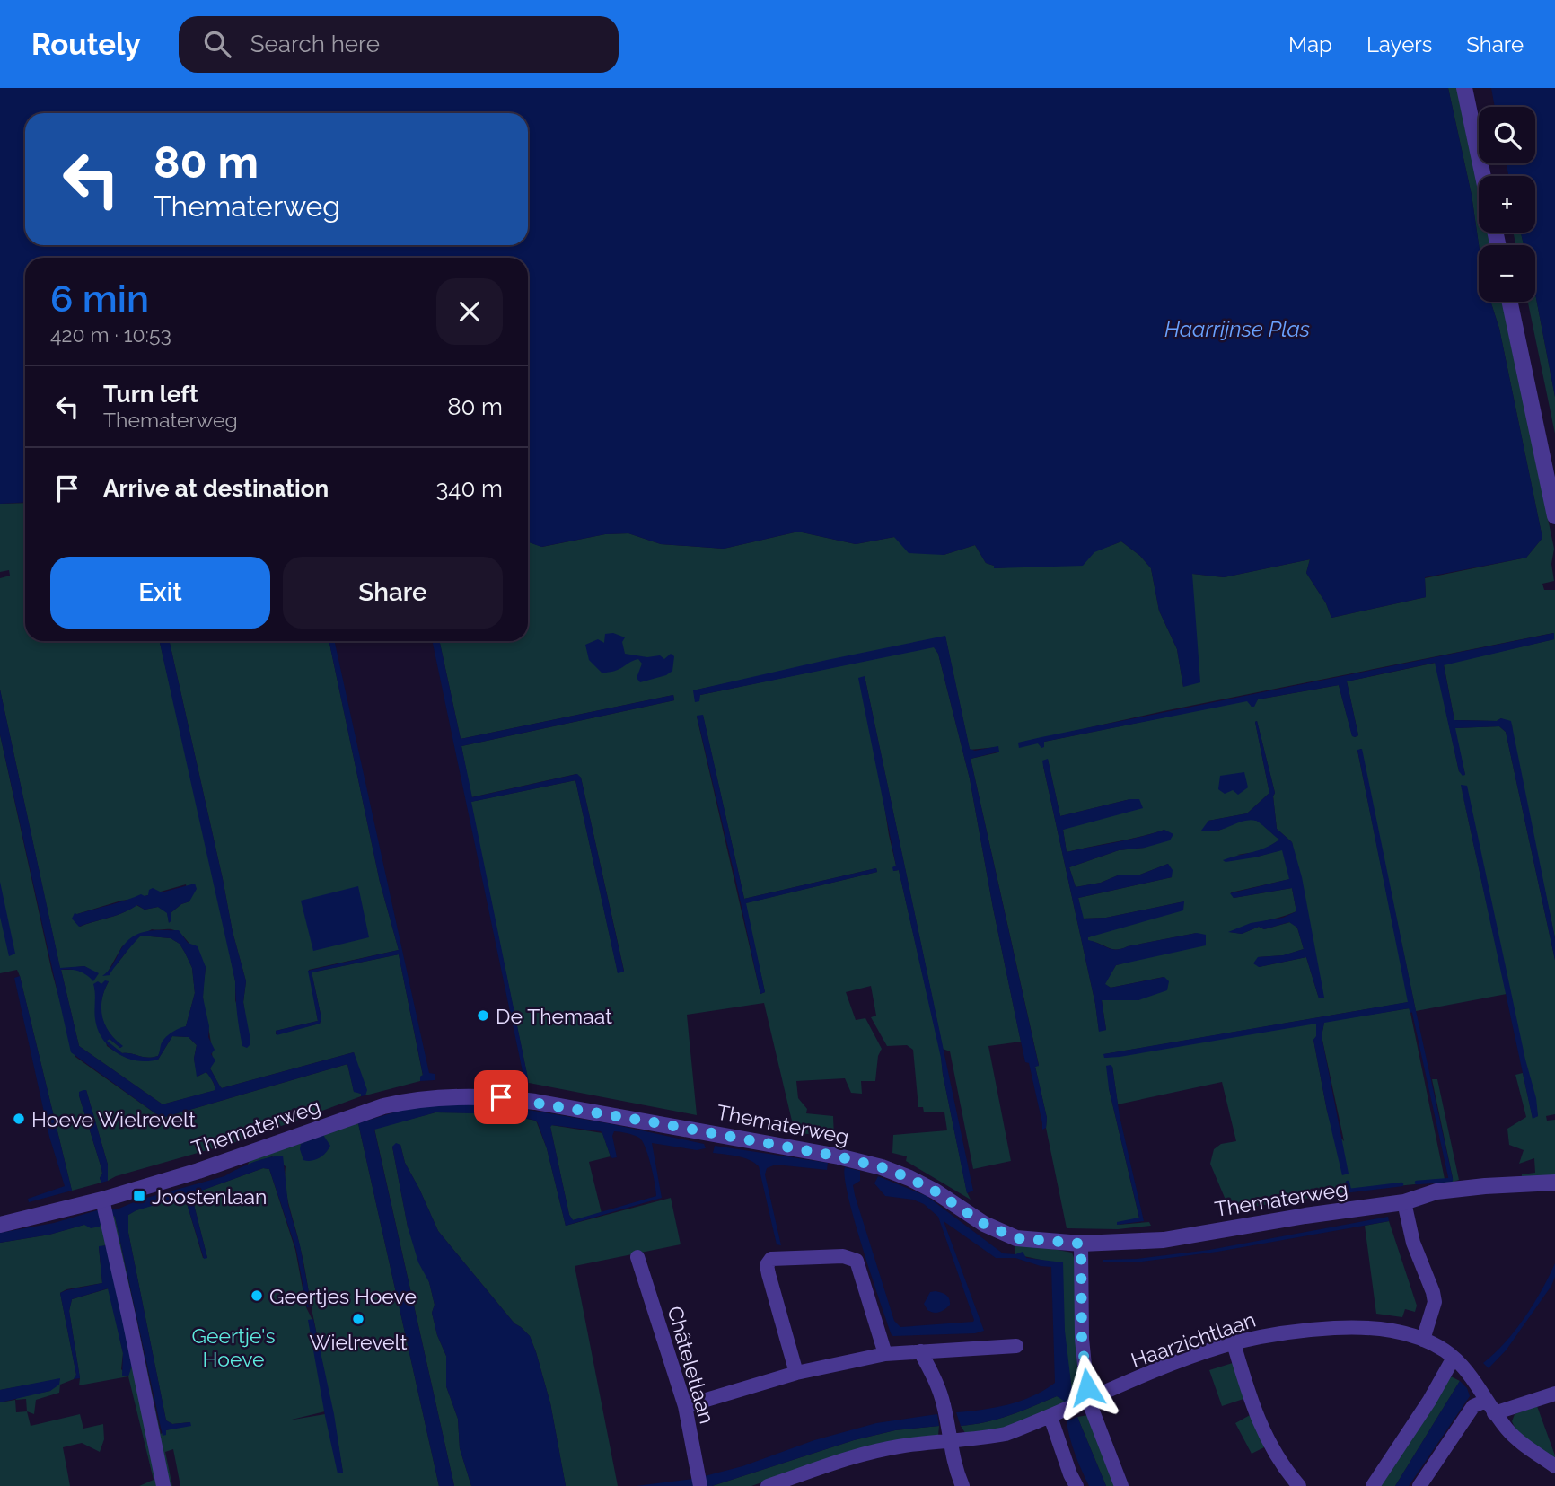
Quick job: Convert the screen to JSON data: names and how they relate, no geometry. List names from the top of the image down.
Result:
{
  "streets": {
    "street": ["Thematerweg", "Haarzichtlaan", "Châteletlaan"]
  },
  "water": ["Haarrijnse Plas"],
  "parks": ["Geertje's Hoeve"],
  "places": {
    "other": [
      "De Themaat",
      "Hoeve Wielrevelt",
      "Geertjes Hoeve",
      "Wielrevelt"
    ],
    "transit": ["Joostenlaan"]
  },
  "page": {
    "header": "Routely",
    "search": "Search here",
    "nav": ["Map", "Layers", "Share"],
    "map_buttons": ["+", "−"],
    "turn": ["80 m", "Thematerweg"],
    "heading": ["6 min", "420 m · 10:53"],
    "list": [
      {
        "name": "Turn left",
        "note": "Thematerweg",
        "value": "80 m"
      },
      {
        "name": "Arrive at destination",
        "value": "340 m"
      }
    ],
    "buttons": ["Exit", "Share"]
  }
}
